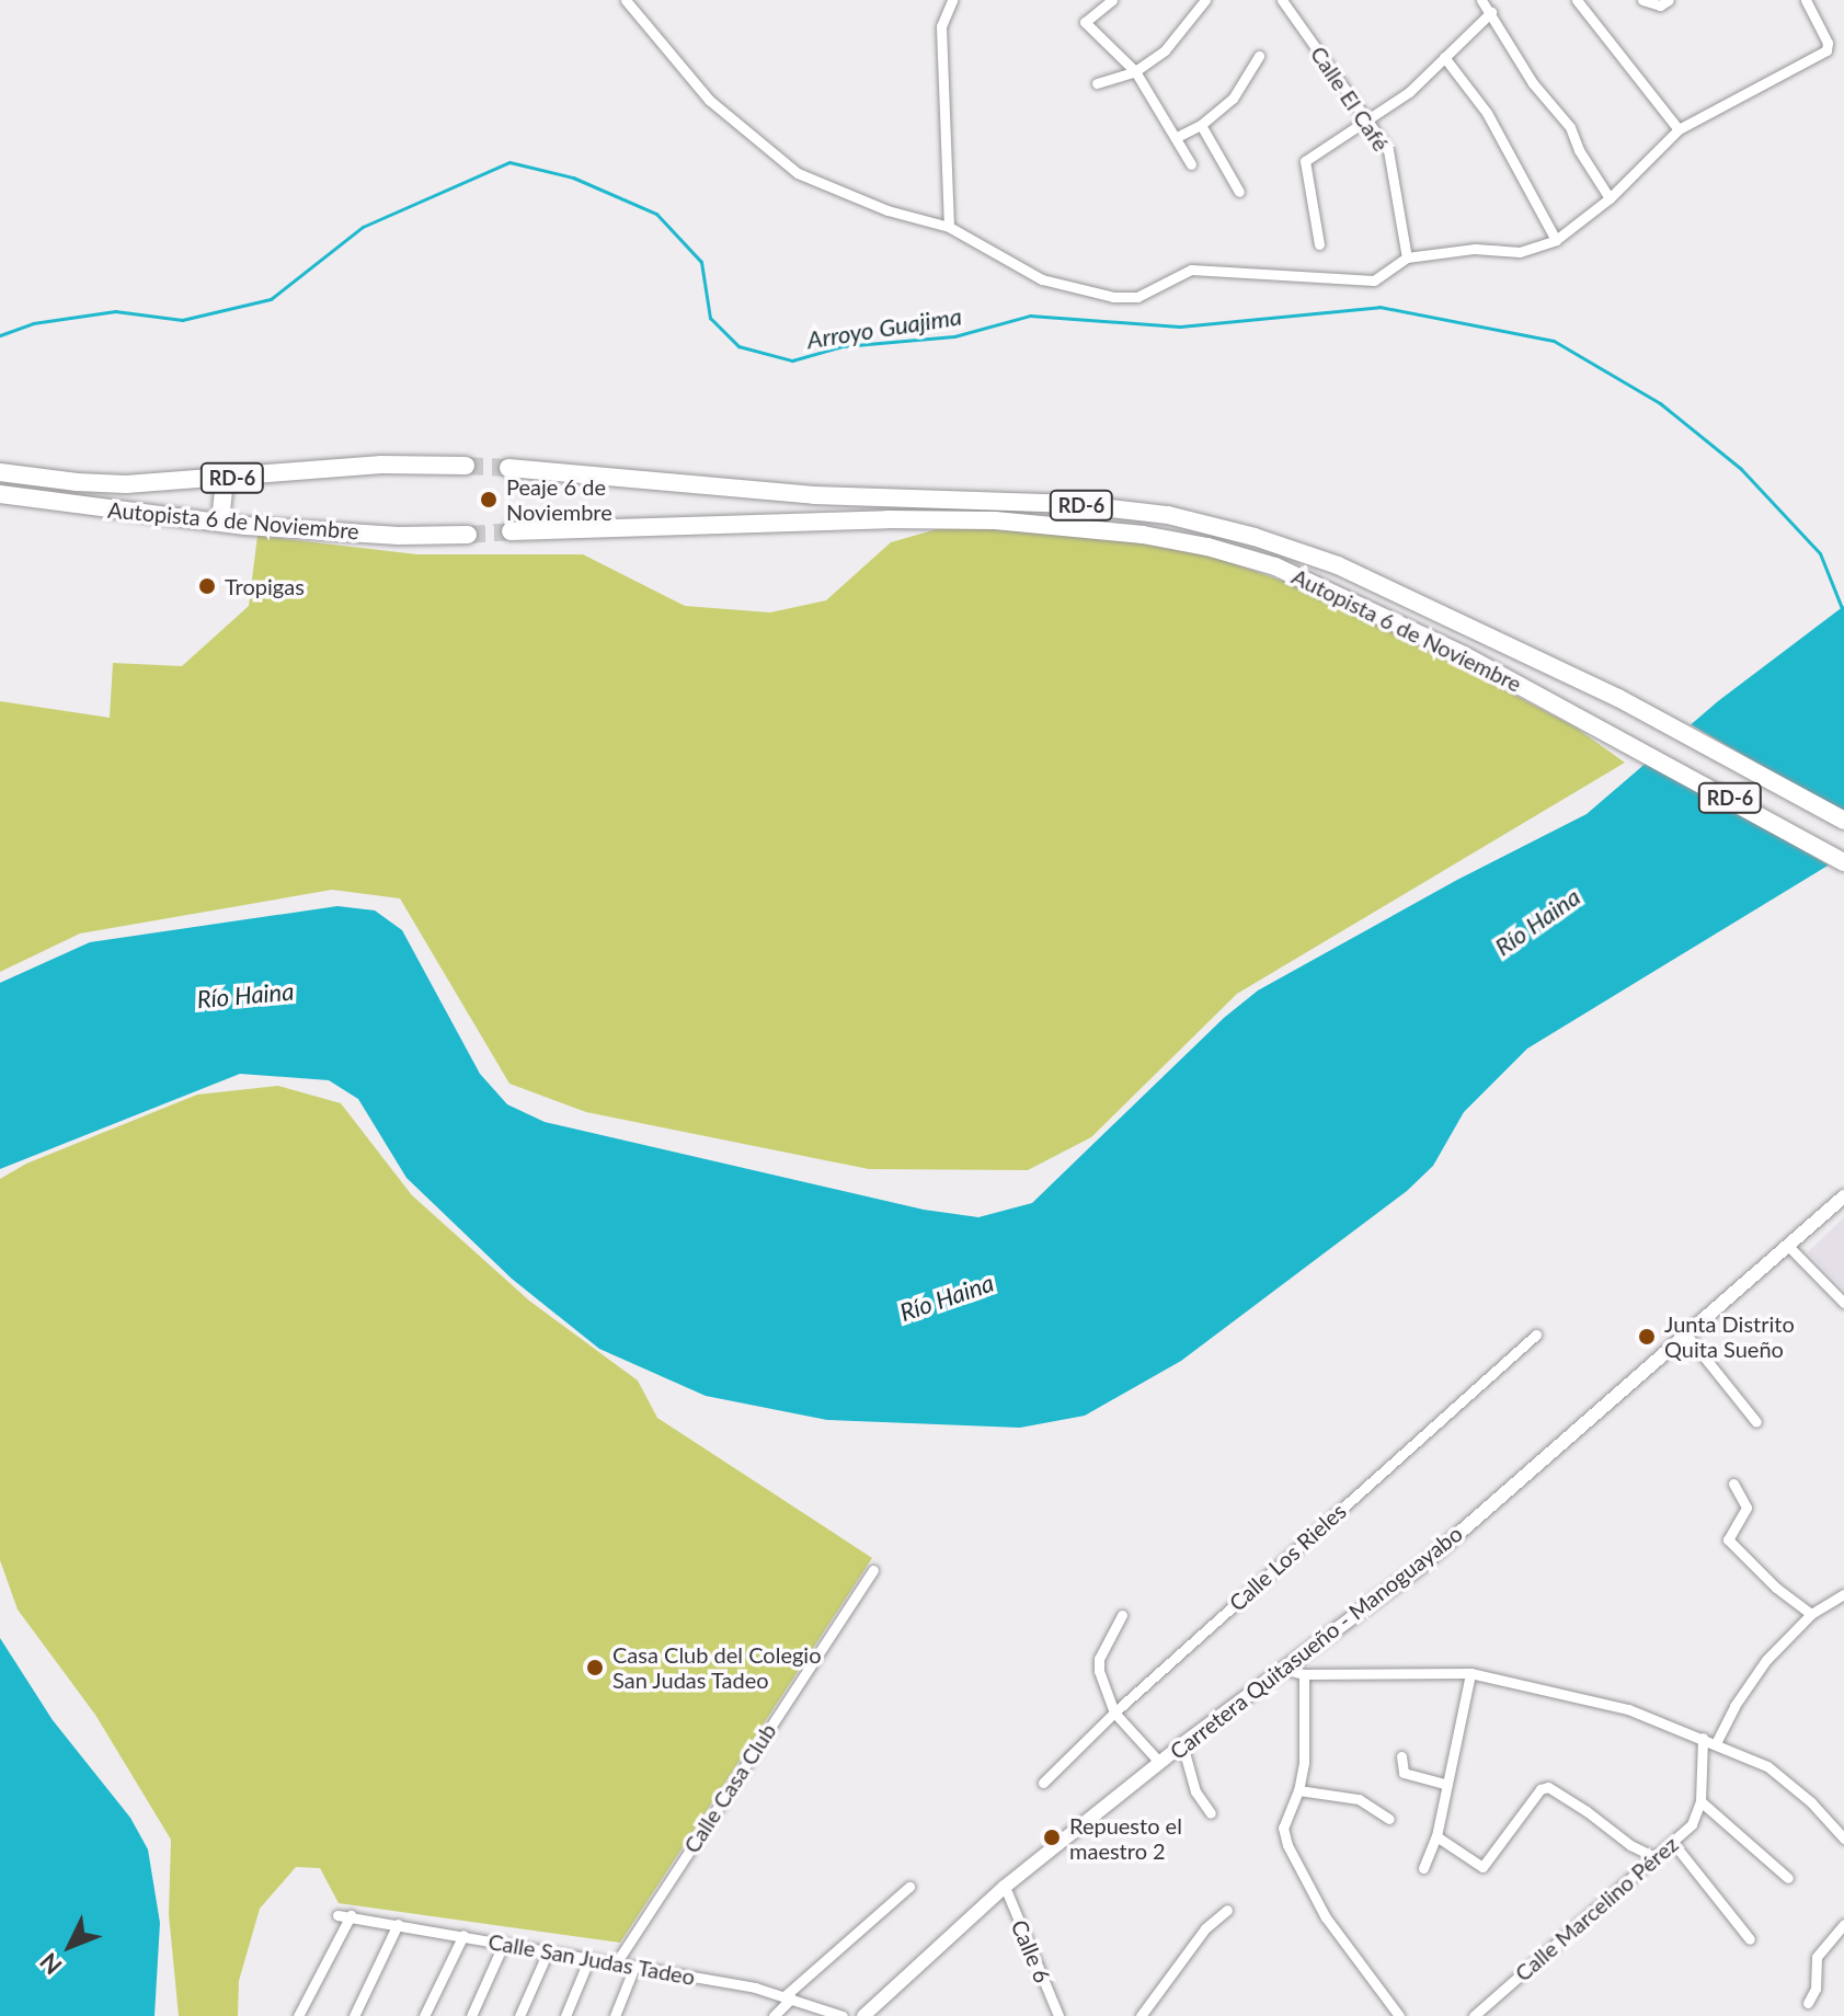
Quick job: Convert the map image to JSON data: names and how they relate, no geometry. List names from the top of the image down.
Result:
{
  "streets": {
    "highway": ["RD-6", "Autopista 6 de Noviembre"],
    "street": [
      "Calle El Café",
      "Calle Los Rieles",
      "Carretera Quitasueño - Manoguayabo",
      "Calle Casa Club",
      "Calle Marcelino Pérez",
      "Calle 6",
      "Calle San Judas Tadeo"
    ]
  },
  "crossings": [
    ["Carretera Quitasueño - Manoguayabo", "Calle 6"],
    ["Calle Casa Club", "Calle San Judas Tadeo"]
  ],
  "water": ["Arroyo Guajima", "Río Haina"],
  "places": [
    "Peaje 6 de Noviembre",
    "Tropigas",
    "Junta Distrito Quita Sueño",
    "Casa Club del Colegio San Judas Tadeo",
    "Repuesto el maestro 2"
  ],
  "north": "bottom left"
}
